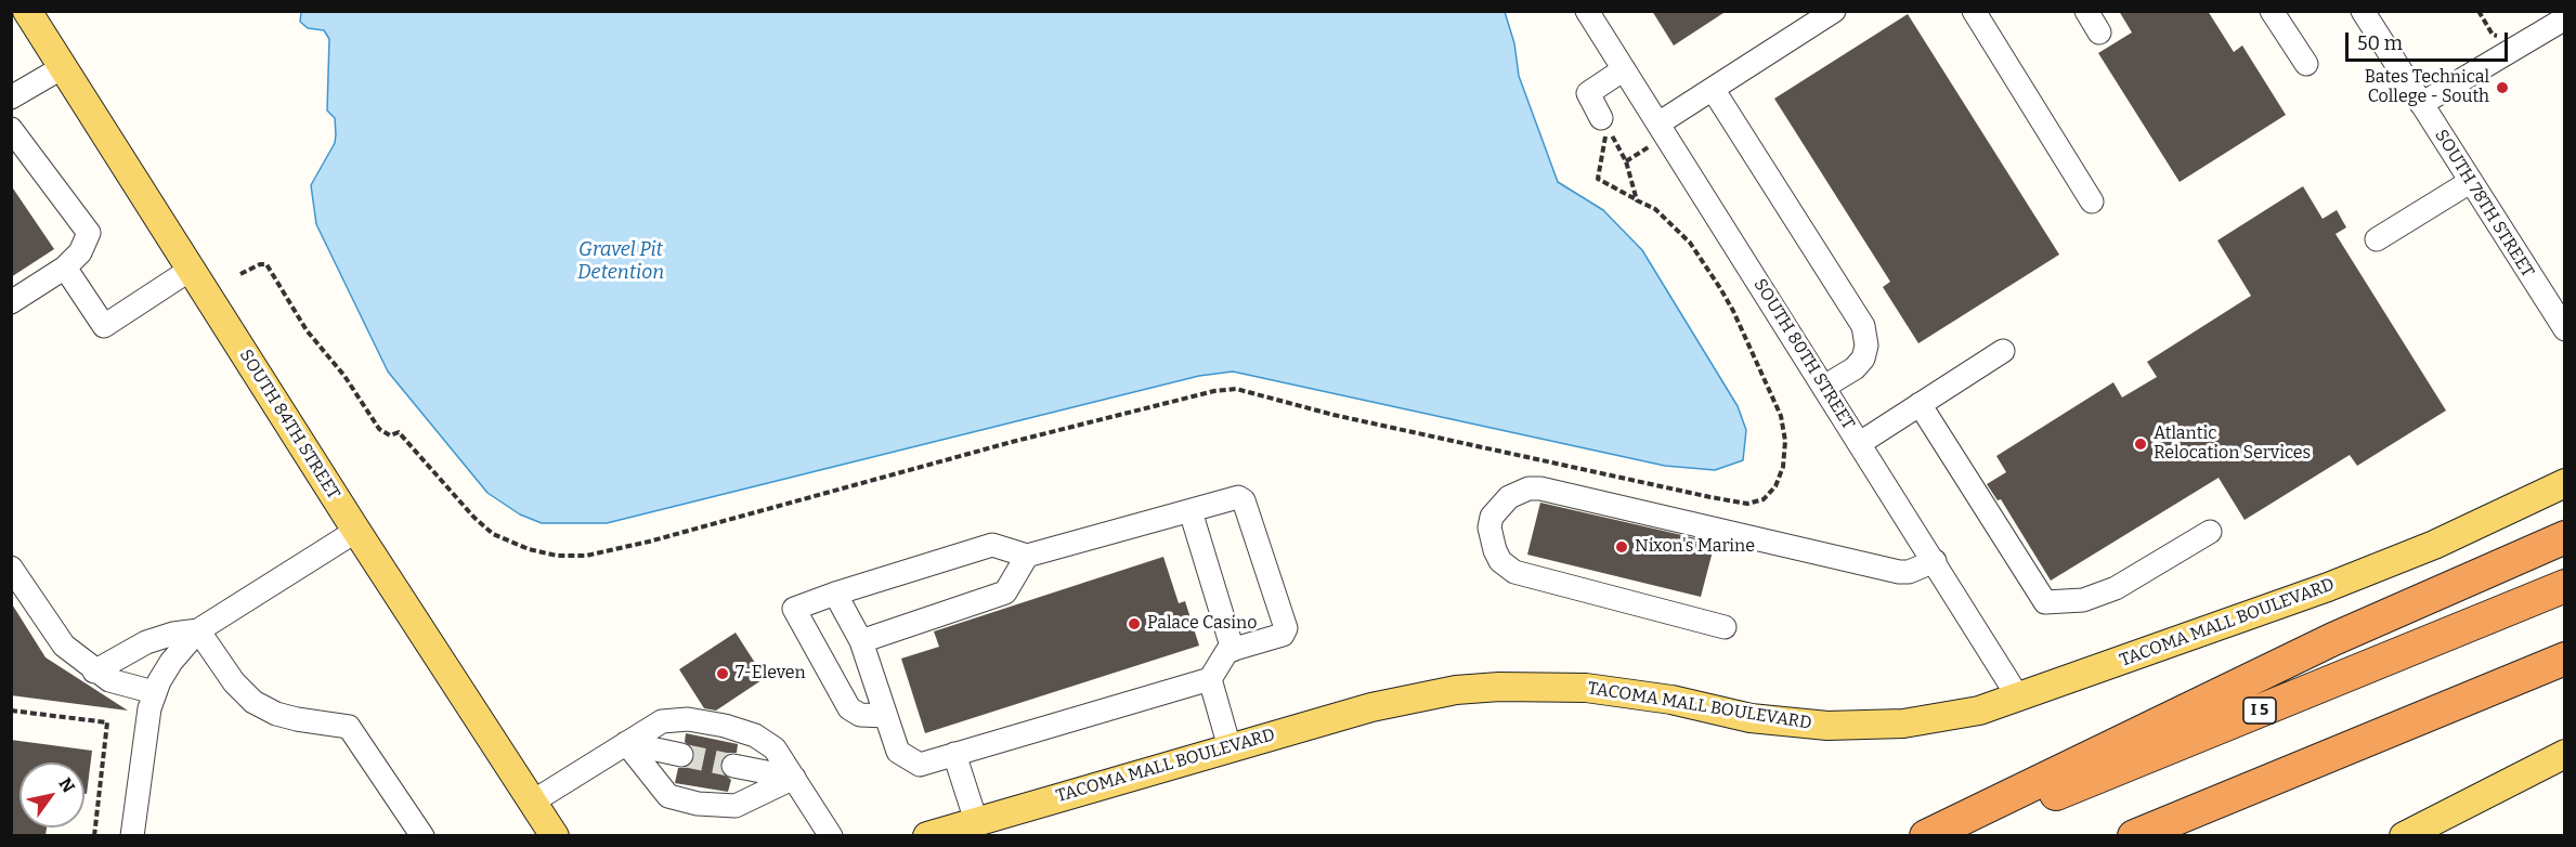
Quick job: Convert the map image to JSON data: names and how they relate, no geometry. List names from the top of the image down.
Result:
{
  "streets": {
    "highway": ["I 5"],
    "main road": ["SOUTH 84TH STREET", "TACOMA MALL BOULEVARD"],
    "street": ["SOUTH 78TH STREET", "SOUTH 80TH STREET"]
  },
  "crossings": [
    ["SOUTH 80TH STREET", "TACOMA MALL BOULEVARD"]
  ],
  "water": ["Gravel Pit Detention"],
  "places": [
    "Bates Technical College - South",
    "Atlantic Relocation Services",
    "Nixon's Marine",
    "Palace Casino",
    "7-Eleven"
  ],
  "scale_bar": "50 m",
  "north": "top right"
}
